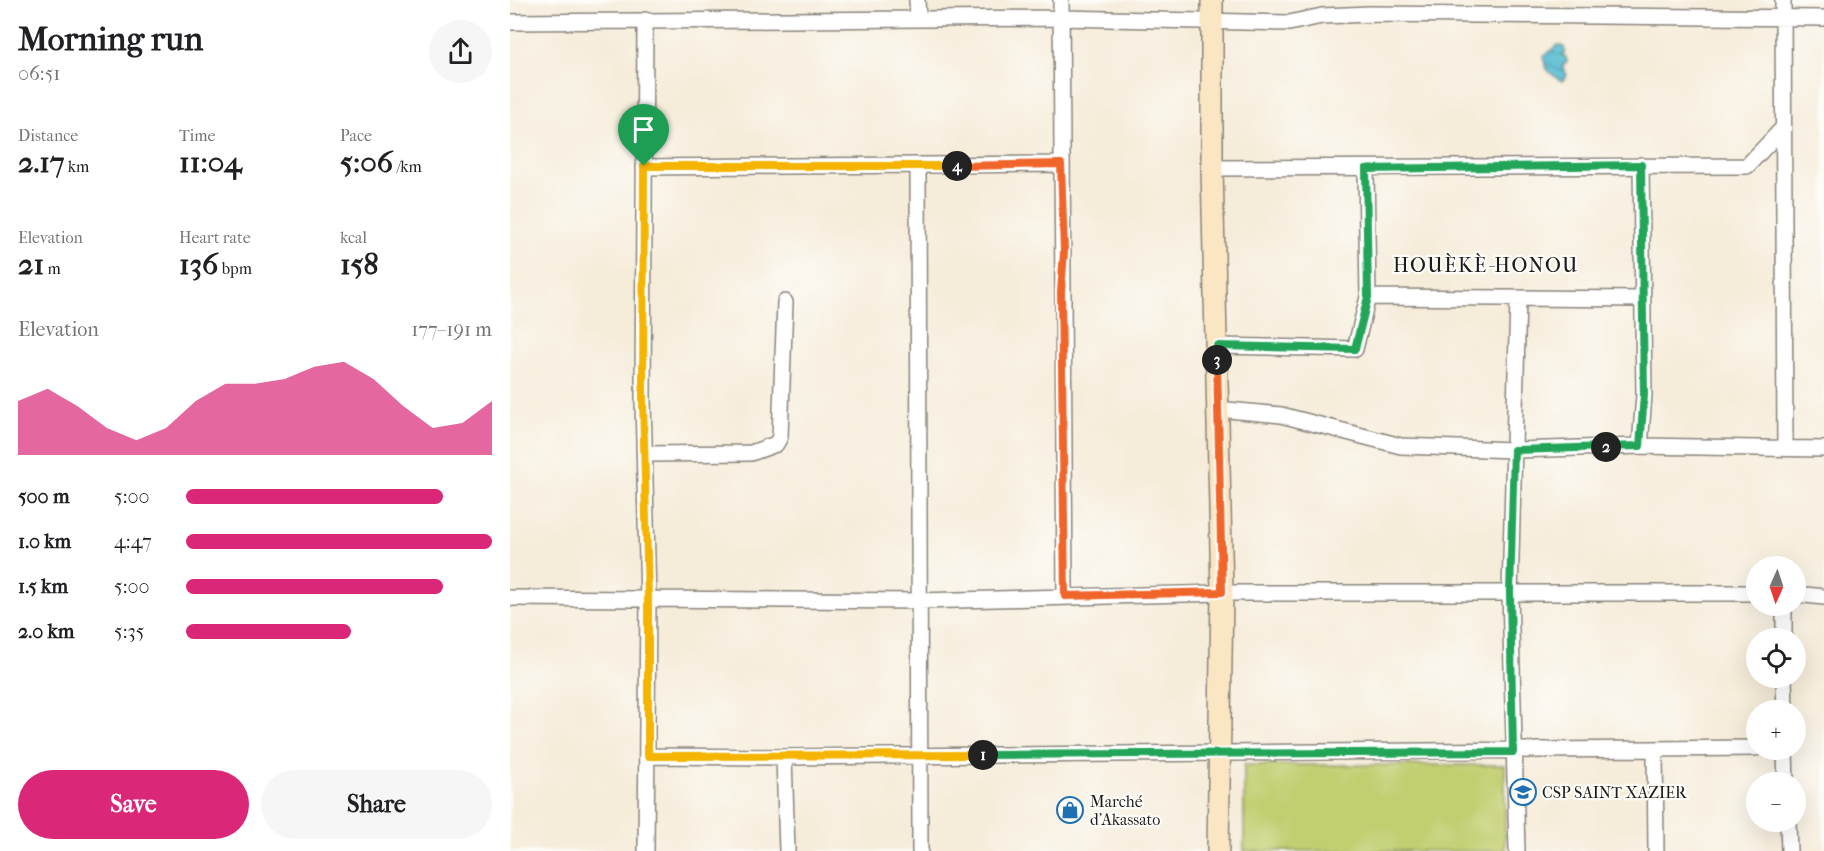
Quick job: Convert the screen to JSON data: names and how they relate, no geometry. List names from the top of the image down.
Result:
{
  "districts": ["HOUÈKÈ-HONOU"],
  "places": {
    "school or university": ["CSP SAINT XAZIER"],
    "shop": ["Marché d'Akassato"]
  },
  "north": "bottom",
  "page": {
    "heading": ["Morning run", "06:51"],
    "stats": [
      ["Distance", "2.17 km"],
      ["Time", "11:04"],
      ["Pace", "5:06 /km"],
      ["Elevation", "21 m"],
      ["Heart rate", "136 bpm"],
      ["kcal", "158"]
    ],
    "pins": [
      "4",
      "3",
      "2",
      "1"
    ],
    "chart": ["Elevation", "177–191 m"],
    "list": [
      {
        "name": "500 m",
        "note": "5:00"
      },
      {
        "name": "1.0 km",
        "note": "4:47"
      },
      {
        "name": "1.5 km",
        "note": "5:00"
      },
      {
        "name": "2.0 km",
        "note": "5:35"
      }
    ],
    "map_buttons": ["+", "−"],
    "buttons": ["Save", "Share"]
  }
}
